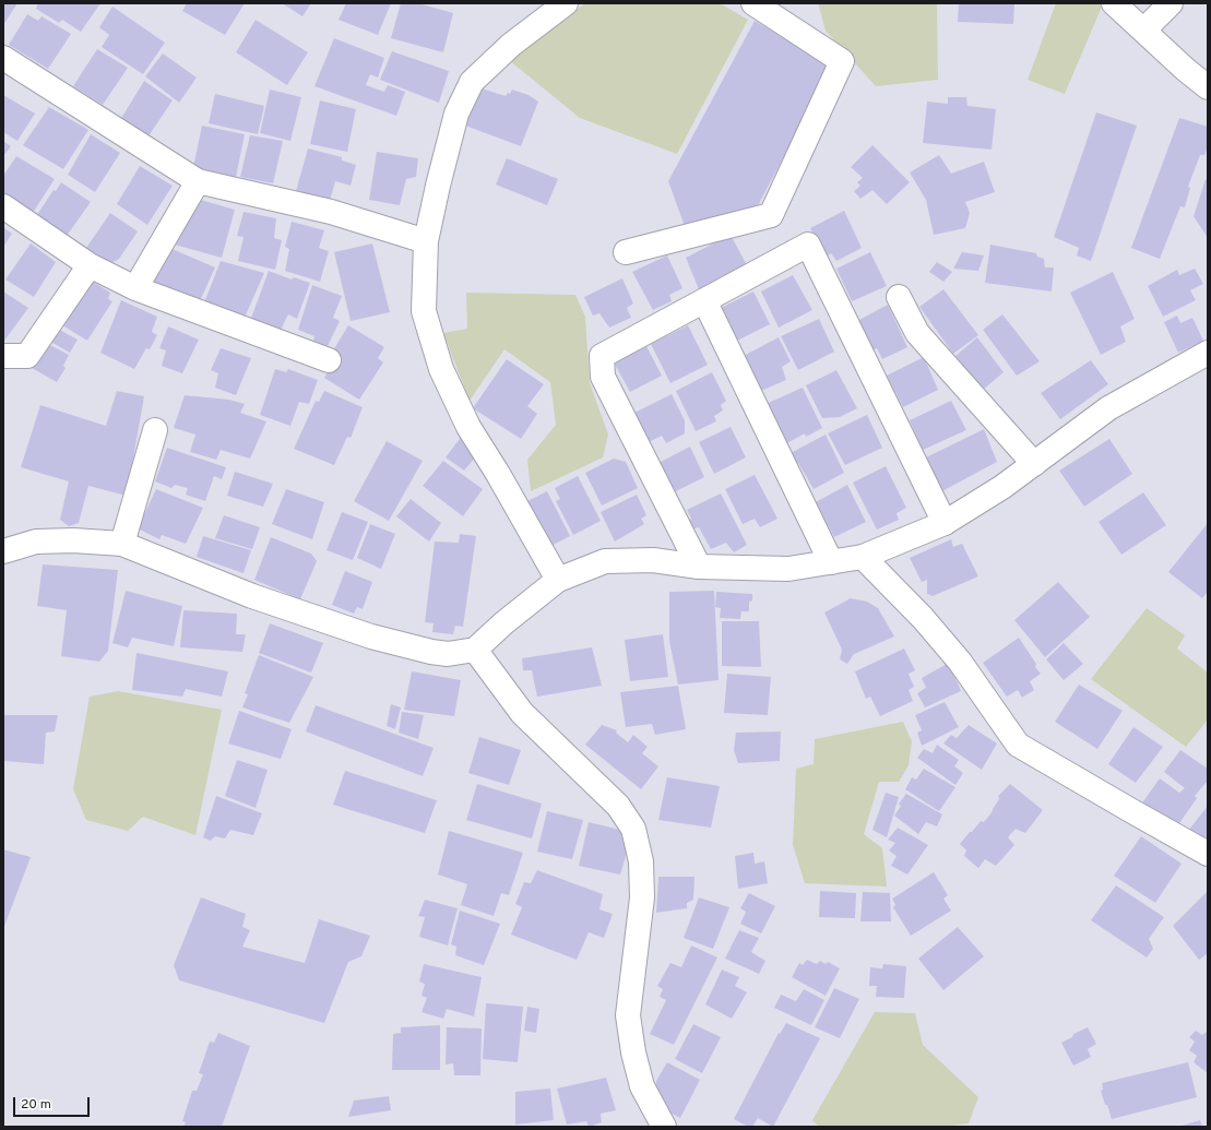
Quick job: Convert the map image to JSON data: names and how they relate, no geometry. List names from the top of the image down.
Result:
{
  "scale_bar": "20 m"
}
